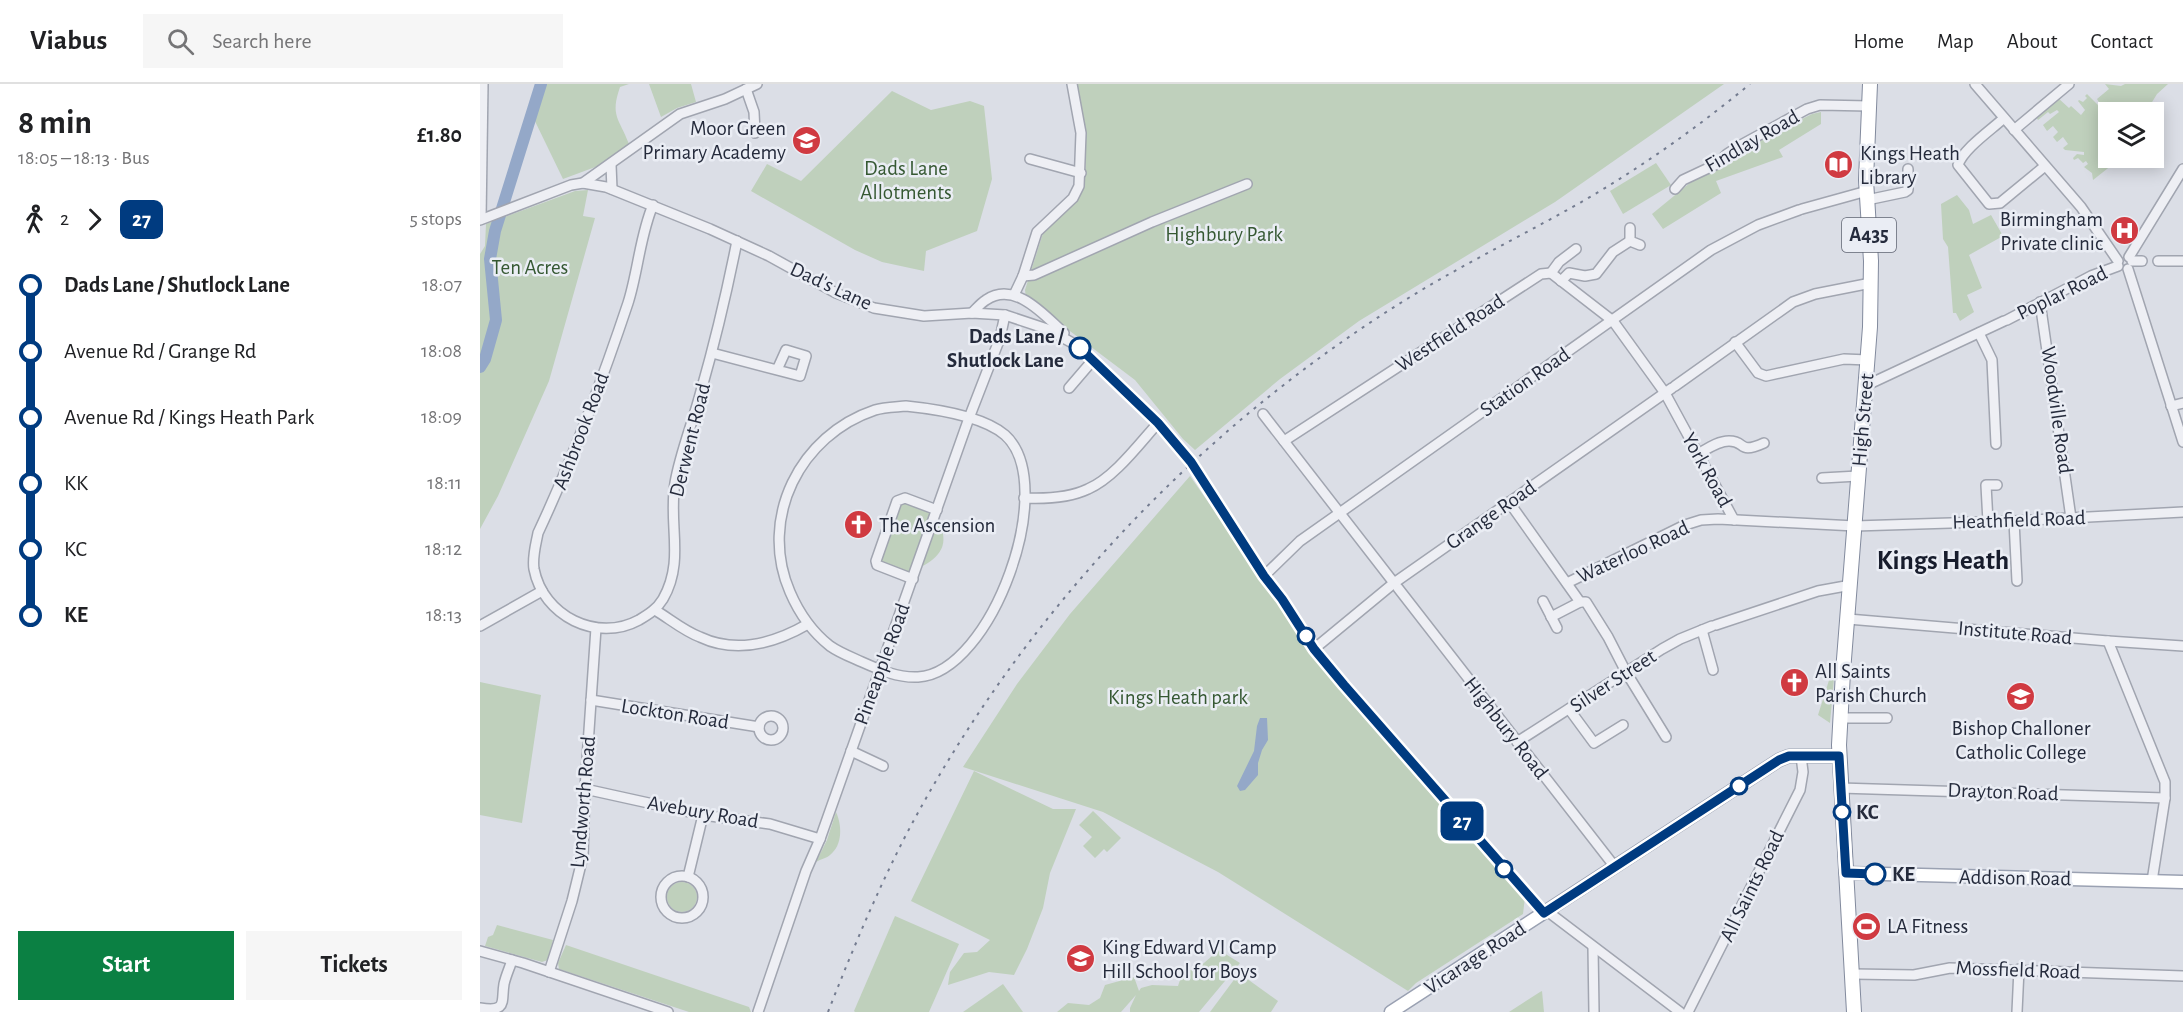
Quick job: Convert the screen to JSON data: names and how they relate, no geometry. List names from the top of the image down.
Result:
{
  "streets": {
    "highway": ["A435", "High Street"],
    "main road": ["Addison Road", "Vicarage Road"],
    "street": [
      "Findlay Road",
      "Dad's Lane",
      "Poplar Road",
      "Westfield Road",
      "Station Road",
      "Woodville Road",
      "Ashbrook Road",
      "Derwent Road",
      "York Road",
      "Grange Road",
      "Heathfield Road",
      "Waterloo Road",
      "Institute Road",
      "Pineapple Road",
      "Silver Street",
      "Lockton Road",
      "Highbury Road",
      "Drayton Road",
      "Lyndworth Road",
      "Avebury Road",
      "All Saints Road",
      "Mossfield Road"
    ]
  },
  "crossings": [
    ["Findlay Road", "High Street"],
    ["A435", "High Street"],
    ["A435", "Drayton Road"],
    ["A435", "Addison Road"],
    ["A435", "Vicarage Road"],
    ["A435", "Mossfield Road"],
    ["Dad's Lane", "Station Road"],
    ["Dad's Lane", "Ashbrook Road"],
    ["Dad's Lane", "Derwent Road"],
    ["Dad's Lane", "Grange Road"],
    ["Dad's Lane", "Pineapple Road"],
    ["Dad's Lane", "Vicarage Road"],
    ["Poplar Road", "Woodville Road"],
    ["Poplar Road", "High Street"],
    ["Westfield Road", "Highbury Road"],
    ["Station Road", "High Street"],
    ["Station Road", "York Road"],
    ["Station Road", "Highbury Road"],
    ["Woodville Road", "Heathfield Road"],
    ["High Street", "York Road"],
    ["High Street", "Grange Road"],
    ["High Street", "Heathfield Road"],
    ["High Street", "Institute Road"],
    ["High Street", "Silver Street"],
    ["High Street", "Vicarage Road"],
    ["Ashbrook Road", "Lyndworth Road"],
    ["York Road", "Grange Road"],
    ["York Road", "Heathfield Road"],
    ["York Road", "Waterloo Road"],
    ["Grange Road", "Highbury Road"],
    ["Pineapple Road", "Avebury Road"],
    ["Silver Street", "Highbury Road"],
    ["Lockton Road", "Lyndworth Road"],
    ["Highbury Road", "Vicarage Road"],
    ["Lyndworth Road", "Avebury Road"],
    ["All Saints Road", "Vicarage Road"]
  ],
  "districts": ["Kings Heath"],
  "parks": [
    "Dads Lane Allotments",
    "Highbury Park",
    "Ten Acres",
    "Kings Heath park"
  ],
  "places": {
    "school or university": ["Moor Green Primary Academy", "Bishop Challoner Catholic College", "King Edward VI Camp Hill School for Boys"],
    "library": ["Kings Heath Library"],
    "hospital": ["Birmingham Private clinic"],
    "other": ["Dads Lane / Shutlock Lane", "KC", "KE"],
    "church": ["The Ascension", "All Saints Parish Church"],
    "sports": ["LA Fitness"]
  },
  "lines": ["bus line 27"],
  "page": {
    "header": "Viabus",
    "search": "Search here",
    "nav": [
      "Home",
      "Map",
      "About",
      "Contact"
    ],
    "heading": ["8 min", "18:05 – 18:13 · Bus", "£1.80"],
    "on_map": "27",
    "legs": ["2", "27", "5 stops"],
    "list": [
      {
        "name": "Dads Lane / Shutlock Lane",
        "value": "18:07"
      },
      {
        "name": "Avenue Rd / Grange Rd",
        "value": "18:08"
      },
      {
        "name": "Avenue Rd / Kings Heath Park",
        "value": "18:09"
      },
      {
        "name": "KK",
        "value": "18:11"
      },
      {
        "name": "KC",
        "value": "18:12"
      },
      {
        "name": "KE",
        "value": "18:13"
      }
    ],
    "buttons": ["Start", "Tickets"]
  }
}
